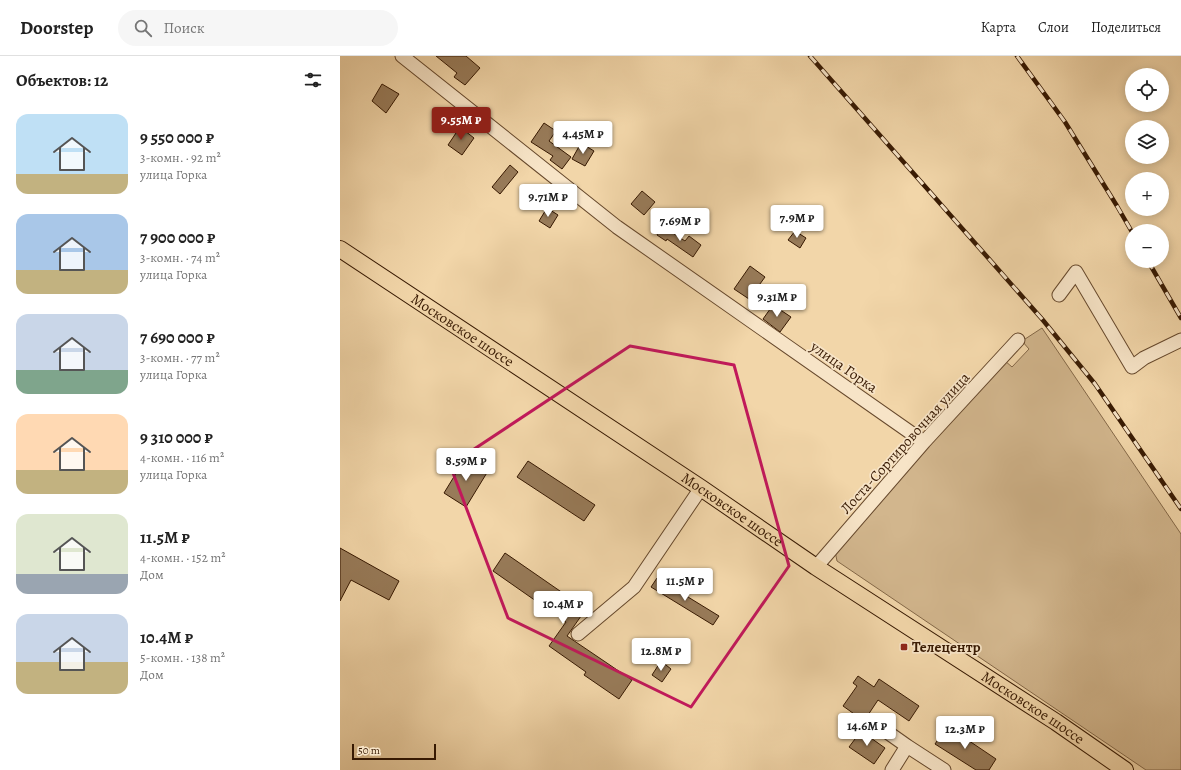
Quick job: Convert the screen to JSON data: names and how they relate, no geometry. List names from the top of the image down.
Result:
{
  "streets": {
    "main road": ["Московское шоссе"],
    "street": ["улица Горка", "Лоста-Сортировочная улица"]
  },
  "crossings": [
    ["Московское шоссе", "Лоста-Сортировочная улица"],
    ["улица Горка", "Лоста-Сортировочная улица"]
  ],
  "places": {
    "transit": ["Телецентр"]
  },
  "scale_bar": "50 m",
  "page": {
    "header": "Doorstep",
    "search": "Поиск",
    "nav": ["Карта", "Слои", "Поделиться"],
    "heading": "Объектов: 12",
    "map_buttons": ["+", "−"],
    "list": [
      {
        "name": "9 550 000 ₽",
        "note": "3-комн. · 92 m² · улица Горка"
      },
      {
        "name": "7 900 000 ₽",
        "note": "3-комн. · 74 m² · улица Горка"
      },
      {
        "name": "7 690 000 ₽",
        "note": "3-комн. · 77 m² · улица Горка"
      },
      {
        "name": "9 310 000 ₽",
        "note": "4-комн. · 116 m² · улица Горка"
      },
      {
        "name": "11.5M ₽",
        "note": "4-комн. · 152 m² · Дом"
      },
      {
        "name": "10.4M ₽",
        "note": "5-комн. · 138 m² · Дом"
      }
    ],
    "price": [
      "9.55M ₽",
      "4.45M ₽",
      "9.71M ₽",
      "7.9M ₽",
      "7.69M ₽",
      "9.31M ₽",
      "8.59M ₽",
      "11.5M ₽",
      "10.4M ₽",
      "12.8M ₽",
      "14.6M ₽",
      "12.3M ₽"
    ],
    "scale": "50 m"
  }
}
